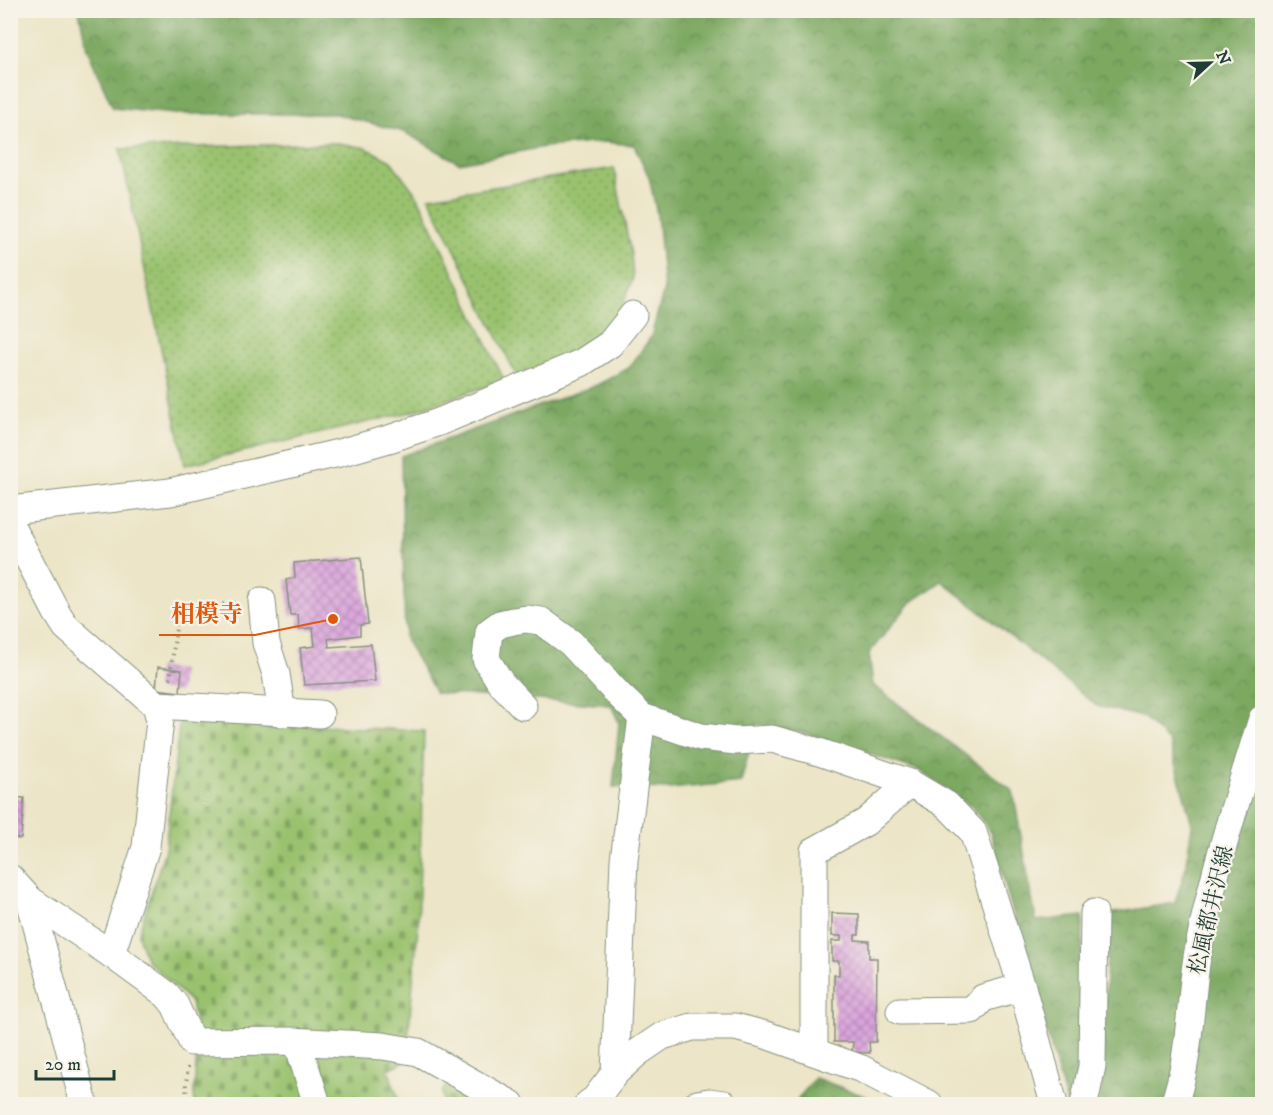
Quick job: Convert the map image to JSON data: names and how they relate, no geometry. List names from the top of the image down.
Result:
{
  "streets": {
    "street": ["松風都井沢線"]
  },
  "places": ["相模寺"],
  "scale_bar": "20 m",
  "north": "right"
}
